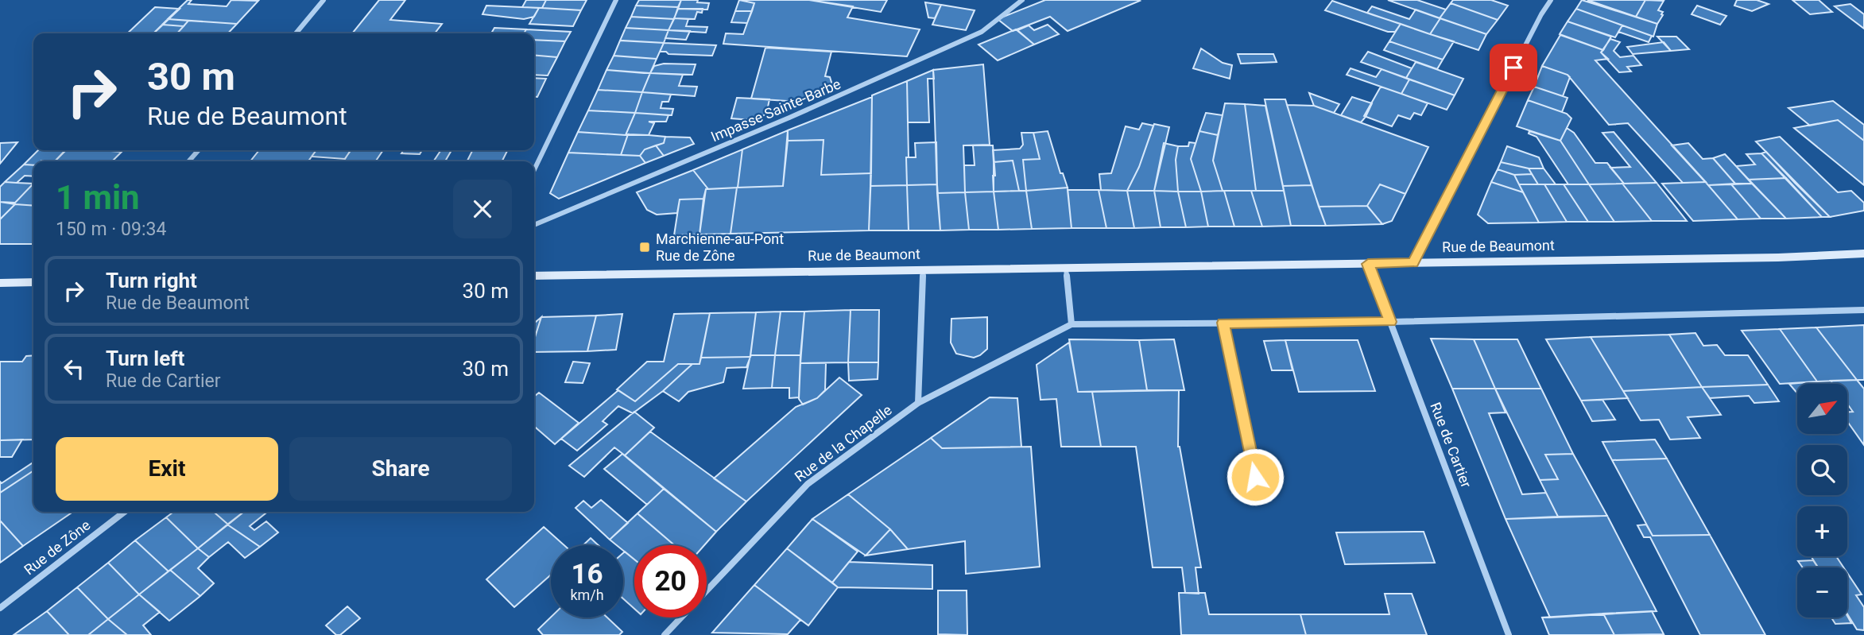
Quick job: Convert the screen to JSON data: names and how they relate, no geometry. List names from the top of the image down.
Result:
{
  "streets": {
    "main road": ["Rue de Beaumont"],
    "street": [
      "Impasse Sainte-Barbe",
      "Rue de la Chapelle",
      "Rue de Cartier",
      "Rue de Zône"
    ]
  },
  "crossings": [
    ["Rue de Beaumont", "Rue de Cartier"]
  ],
  "places": {
    "transit": ["Marchienne-au-Pont Rue de Zône"]
  },
  "north": "top right",
  "page": {
    "turn": ["30 m", "Rue de Beaumont"],
    "heading": ["1 min", "150 m · 09:34"],
    "list": [
      {
        "name": "Turn right",
        "note": "Rue de Beaumont",
        "value": "30 m"
      },
      {
        "name": "Turn left",
        "note": "Rue de Cartier",
        "value": "30 m"
      }
    ],
    "map_buttons": ["+", "−"],
    "buttons": ["Exit", "Share"],
    "speed": "16 km/h",
    "limit": "20"
  }
}
